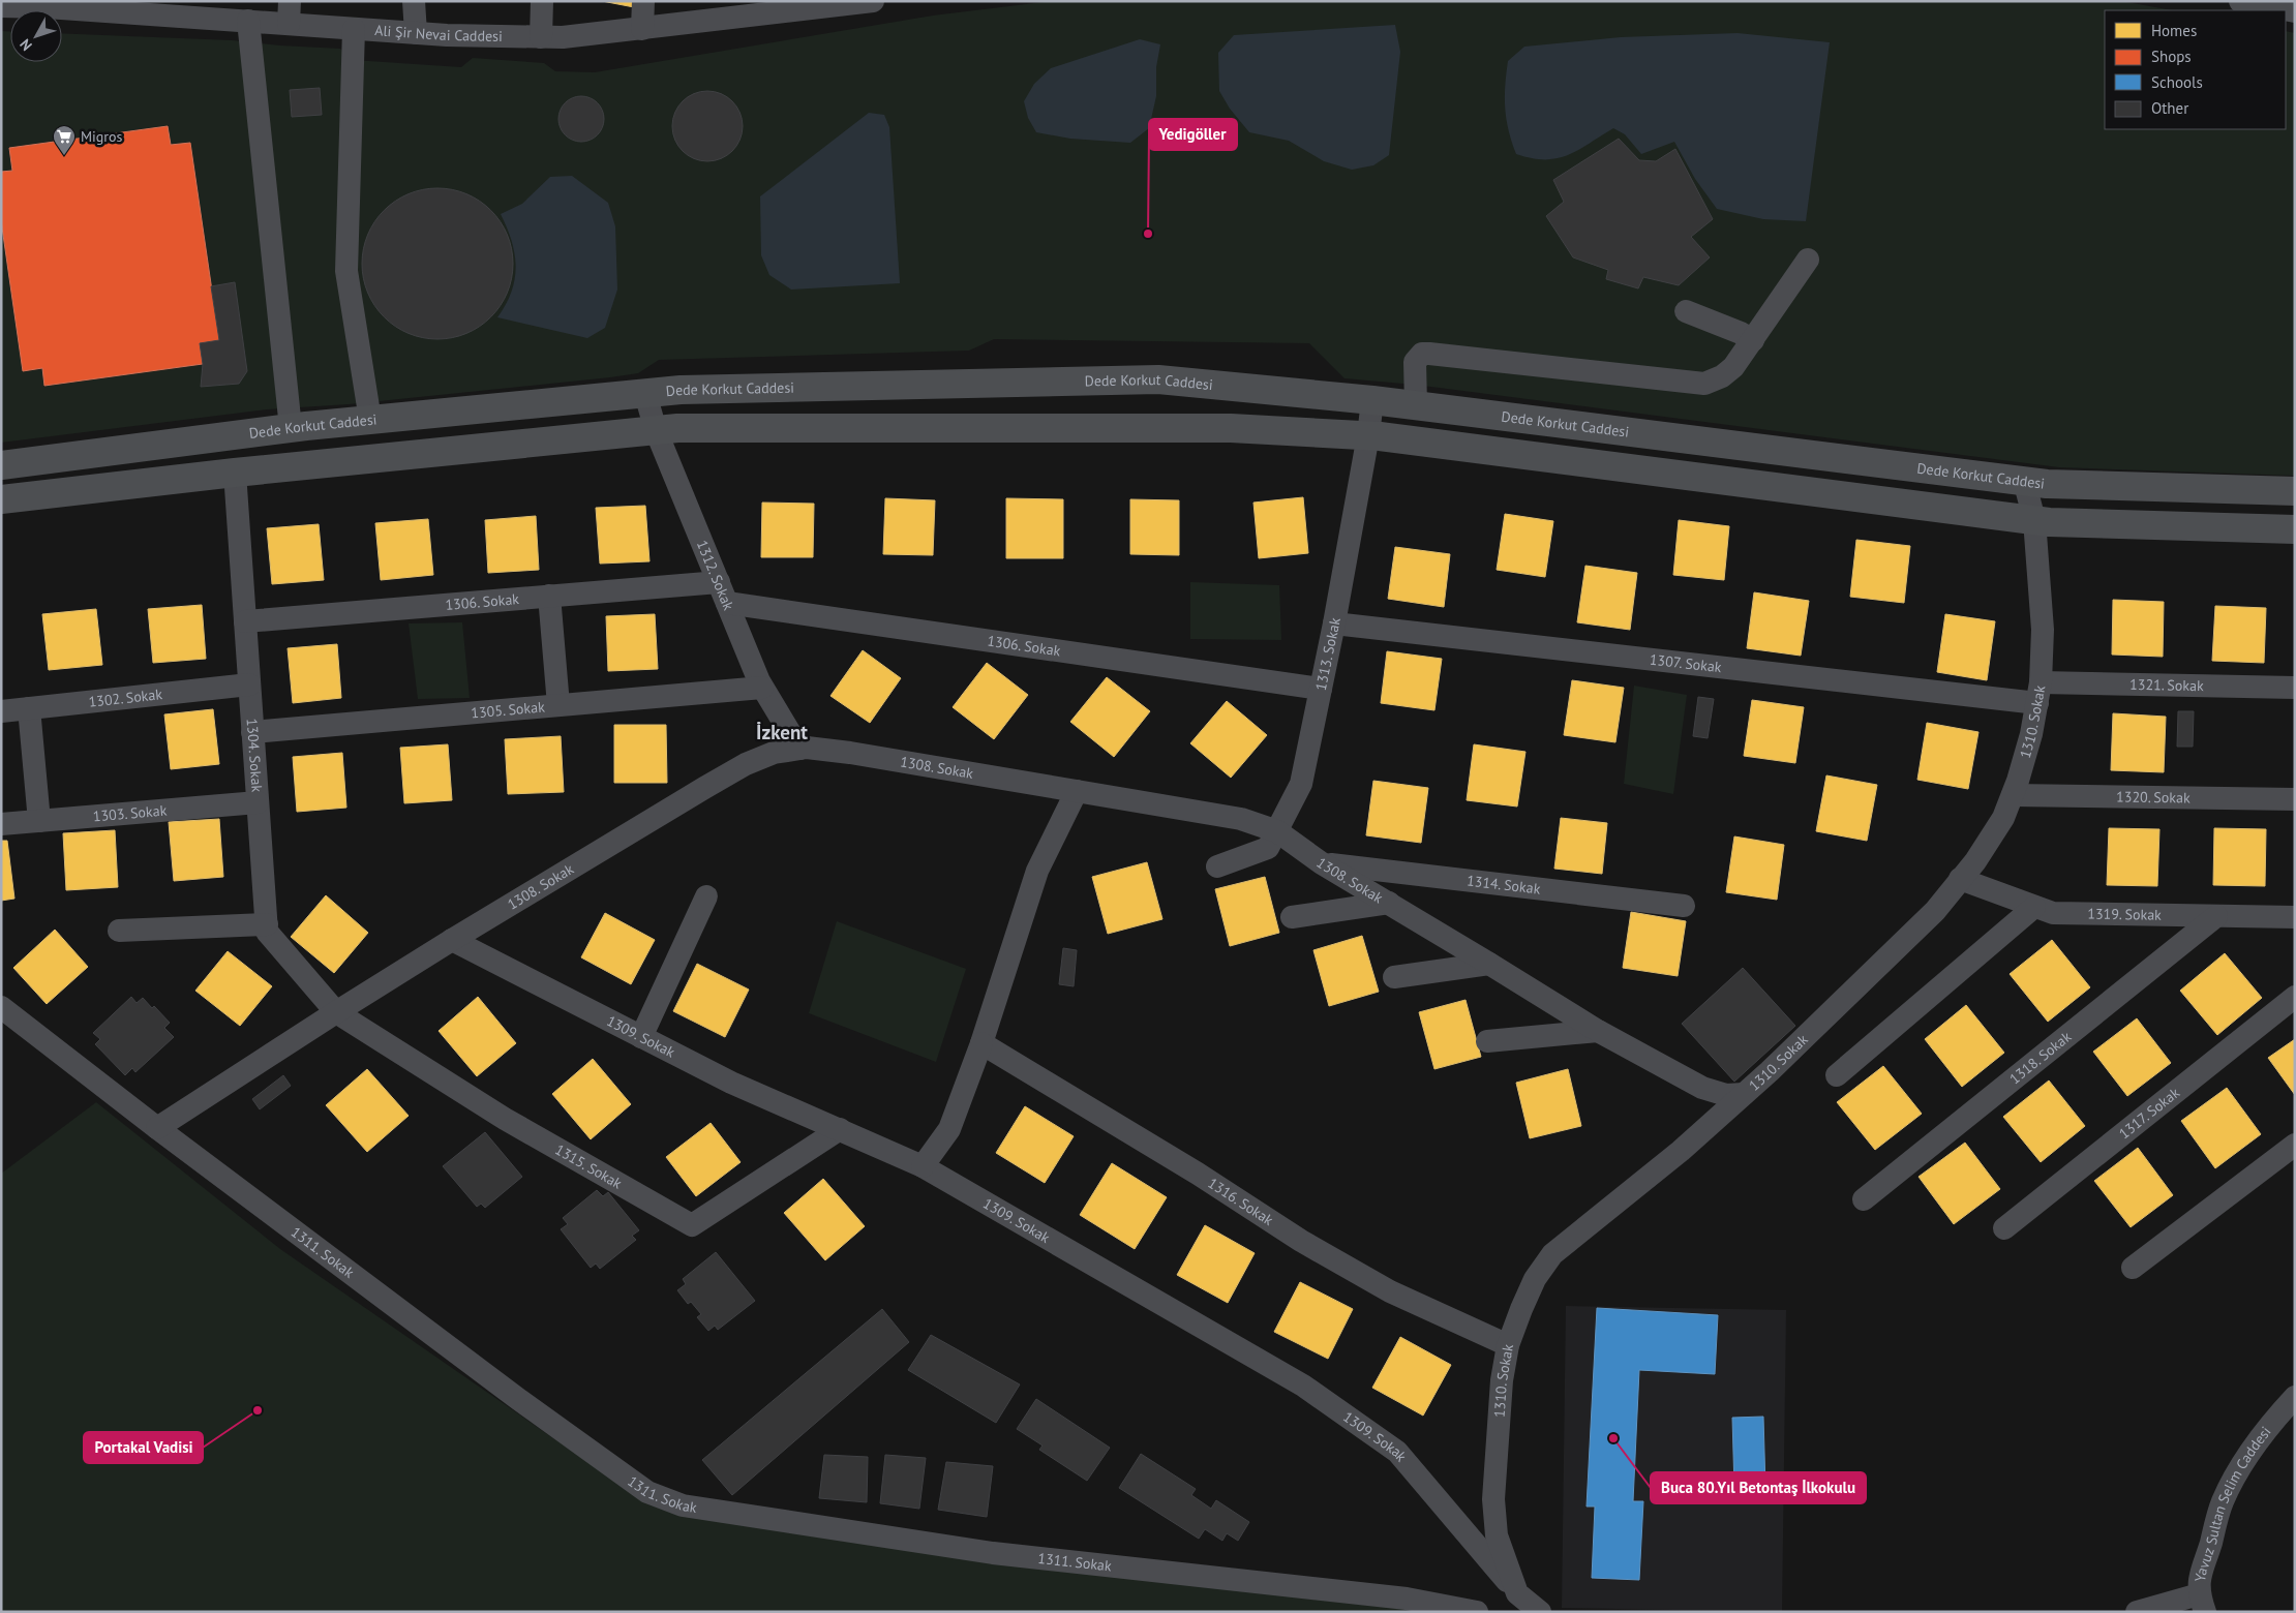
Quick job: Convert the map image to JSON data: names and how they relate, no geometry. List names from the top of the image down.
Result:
{
  "streets": {
    "main road": ["Dede Korkut Caddesi"],
    "street": [
      "Ali Şir Nevai Caddesi",
      "1312. Sokak",
      "1306. Sokak",
      "1313. Sokak",
      "1307. Sokak",
      "1321. Sokak",
      "1302. Sokak",
      "1305. Sokak",
      "1310. Sokak",
      "1304. Sokak",
      "1308. Sokak",
      "1320. Sokak",
      "1303. Sokak",
      "1314. Sokak",
      "1319. Sokak",
      "1309. Sokak",
      "1318. Sokak",
      "1317. Sokak",
      "1315. Sokak",
      "1316. Sokak",
      "1311. Sokak",
      "Yavuz Sultan Selim Caddesi"
    ]
  },
  "crossings": [
    ["Dede Korkut Caddesi", "1312. Sokak"],
    ["Dede Korkut Caddesi", "1313. Sokak"],
    ["Dede Korkut Caddesi", "1310. Sokak"],
    ["1312. Sokak", "1306. Sokak"],
    ["1312. Sokak", "1305. Sokak"],
    ["1312. Sokak", "1308. Sokak"],
    ["1306. Sokak", "1313. Sokak"],
    ["1306. Sokak", "1304. Sokak"],
    ["1313. Sokak", "1307. Sokak"],
    ["1313. Sokak", "1308. Sokak"],
    ["1307. Sokak", "1321. Sokak"],
    ["1307. Sokak", "1310. Sokak"],
    ["1321. Sokak", "1310. Sokak"],
    ["1302. Sokak", "1304. Sokak"],
    ["1305. Sokak", "1304. Sokak"],
    ["1310. Sokak", "1308. Sokak"],
    ["1310. Sokak", "1320. Sokak"],
    ["1310. Sokak", "1319. Sokak"],
    ["1310. Sokak", "1309. Sokak"],
    ["1310. Sokak", "1316. Sokak"],
    ["1304. Sokak", "1308. Sokak"],
    ["1304. Sokak", "1303. Sokak"],
    ["1304. Sokak", "1315. Sokak"],
    ["1308. Sokak", "1314. Sokak"],
    ["1308. Sokak", "1309. Sokak"],
    ["1308. Sokak", "1315. Sokak"],
    ["1308. Sokak", "1311. Sokak"],
    ["1319. Sokak", "1318. Sokak"],
    ["1309. Sokak", "1315. Sokak"]
  ],
  "districts": ["İzkent"],
  "places": {
    "supermarket": ["Migros"],
    "other": ["Yedigöller", "Portakal Vadisi", "Buca 80.Yıl Betontaş İlkokulu"]
  },
  "legend": [
    "Homes",
    "Shops",
    "Schools",
    "Other"
  ],
  "north": "bottom left"
}
